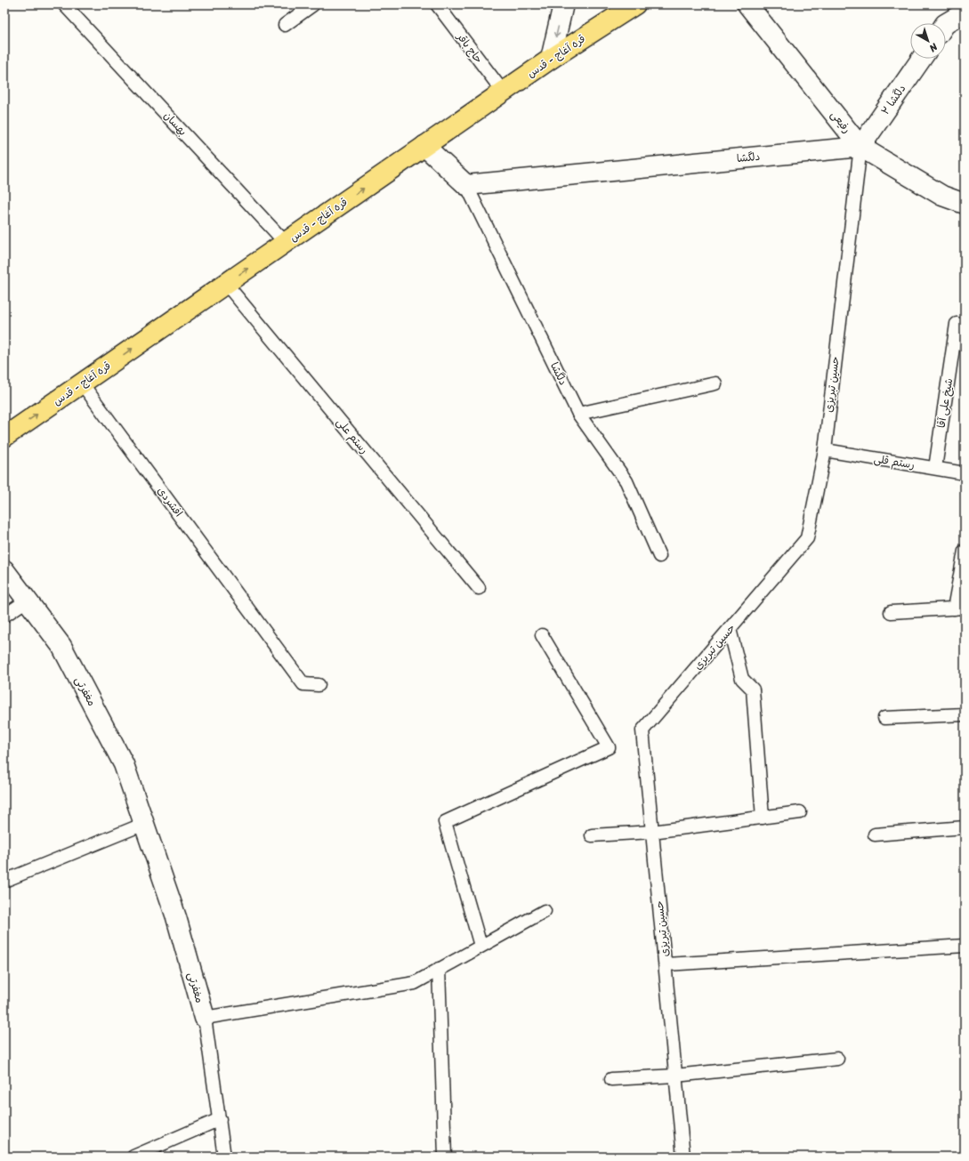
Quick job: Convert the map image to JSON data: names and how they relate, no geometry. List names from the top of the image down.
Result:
{
  "streets": {
    "main road": ["قره آغاج - قدس"],
    "street": [
      "دلگشا ۲",
      "رفیعی",
      "دلگشا",
      "مغفرتی"
    ],
    "lane": [
      "حاج باقر",
      "بهسان",
      "حسین تبریزی",
      "شیخ علی آقا",
      "رستم علی",
      "رستم قلی",
      "افشردی"
    ]
  },
  "crossings": [
    ["حاج باقر", "قره آغاج - قدس"],
    ["قره آغاج - قدس", "بهسان"],
    ["قره آغاج - قدس", "دلگشا"],
    ["قره آغاج - قدس", "رستم علی"],
    ["قره آغاج - قدس", "افشردی"],
    ["دلگشا ۲", "رفیعی"],
    ["دلگشا ۲", "دلگشا"],
    ["دلگشا ۲", "حسین تبریزی"],
    ["رفیعی", "دلگشا"],
    ["رفیعی", "حسین تبریزی"],
    ["دلگشا", "حسین تبریزی"],
    ["حسین تبریزی", "رستم قلی"],
    ["شیخ علی آقا", "رستم قلی"]
  ],
  "one_way": ["قره آغاج - قدس"],
  "north": "bottom right"
}
